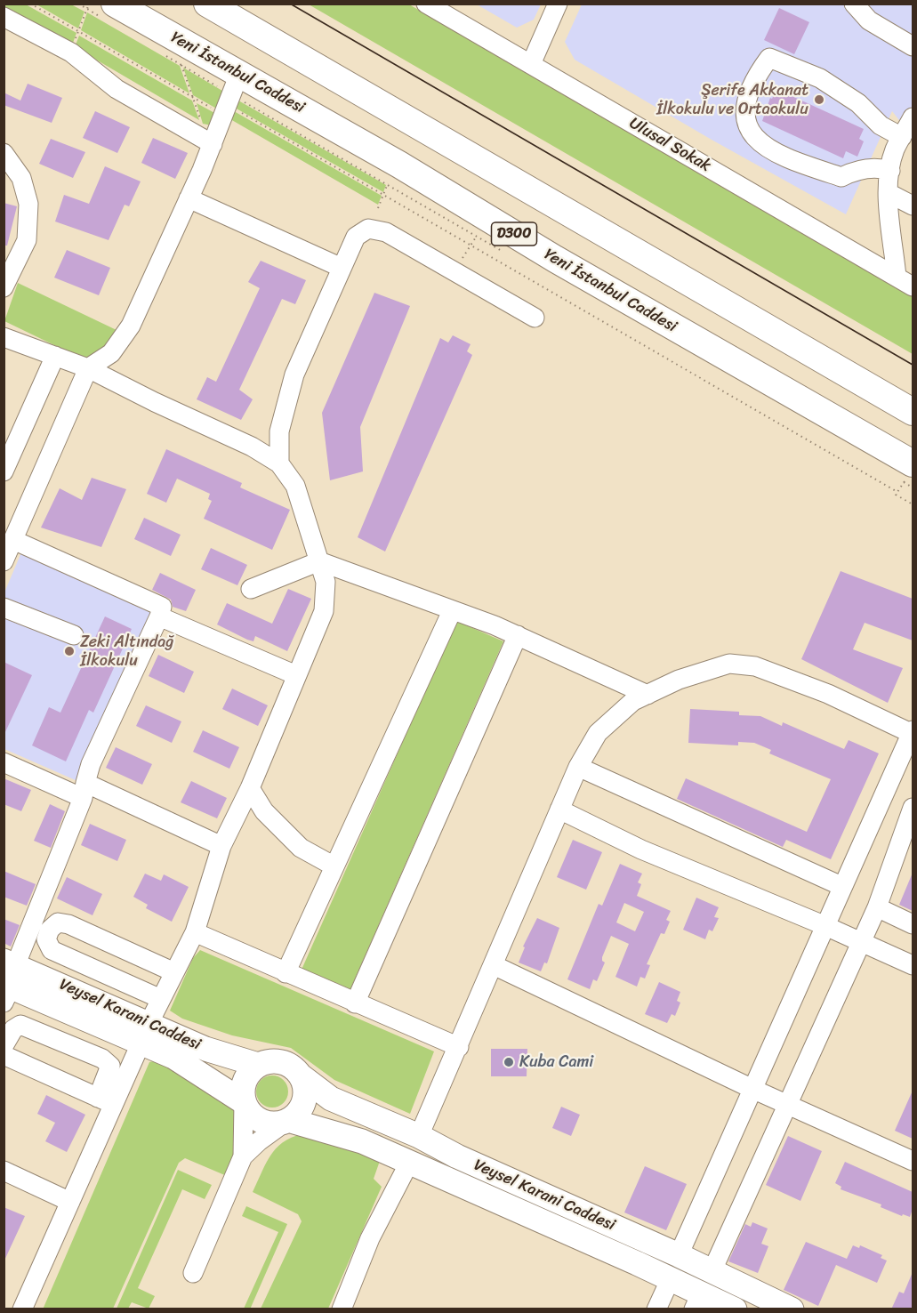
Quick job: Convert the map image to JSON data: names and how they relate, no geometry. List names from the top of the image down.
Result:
{
  "streets": {
    "highway": ["Yeni İstanbul Caddesi", "D300"],
    "main road": ["Veysel Karani Caddesi"],
    "street": ["Ulusal Sokak"]
  },
  "places": ["Şerife Akkanat İlkokulu ve Ortaokulu", "Zeki Altındağ İlkokulu", "Kuba Cami"]
}
